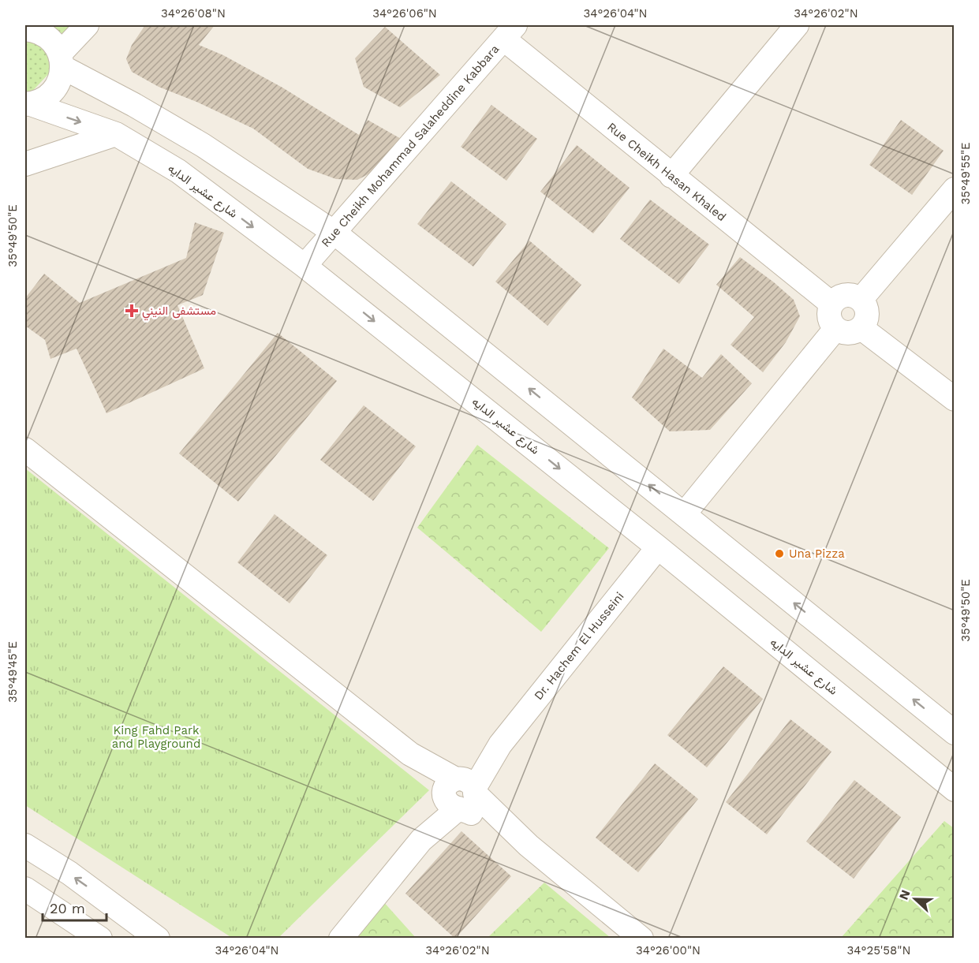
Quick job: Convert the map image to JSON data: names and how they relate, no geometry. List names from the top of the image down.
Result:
{
  "streets": {
    "street": [
      "Rue Cheikh Mohammad Salaheddine Kabbara",
      "Rue Cheikh Hasan Khaled",
      "شارع عشير الدايه",
      "Dr. Hachem El Husseini"
    ]
  },
  "crossings": [
    ["Rue Cheikh Mohammad Salaheddine Kabbara", "Rue Cheikh Hasan Khaled"],
    ["Rue Cheikh Mohammad Salaheddine Kabbara", "شارع عشير الدايه"],
    ["شارع عشير الدايه", "Dr. Hachem El Husseini"]
  ],
  "parks": ["King Fahd Park and Playground"],
  "places": {
    "health": ["مستشفى النيني"],
    "other": ["Una Pizza"]
  },
  "scale_bar": "20 m",
  "north": "left",
  "coordinates": [
    "34°26'08\"N",
    "34°26'06\"N",
    "34°26'04\"N",
    "34°26'02\"N",
    "35°49'55\"E",
    "35°49'50\"E",
    "35°49'45\"E",
    "34°26'00\"N",
    "34°25'58\"N"
  ]
}
